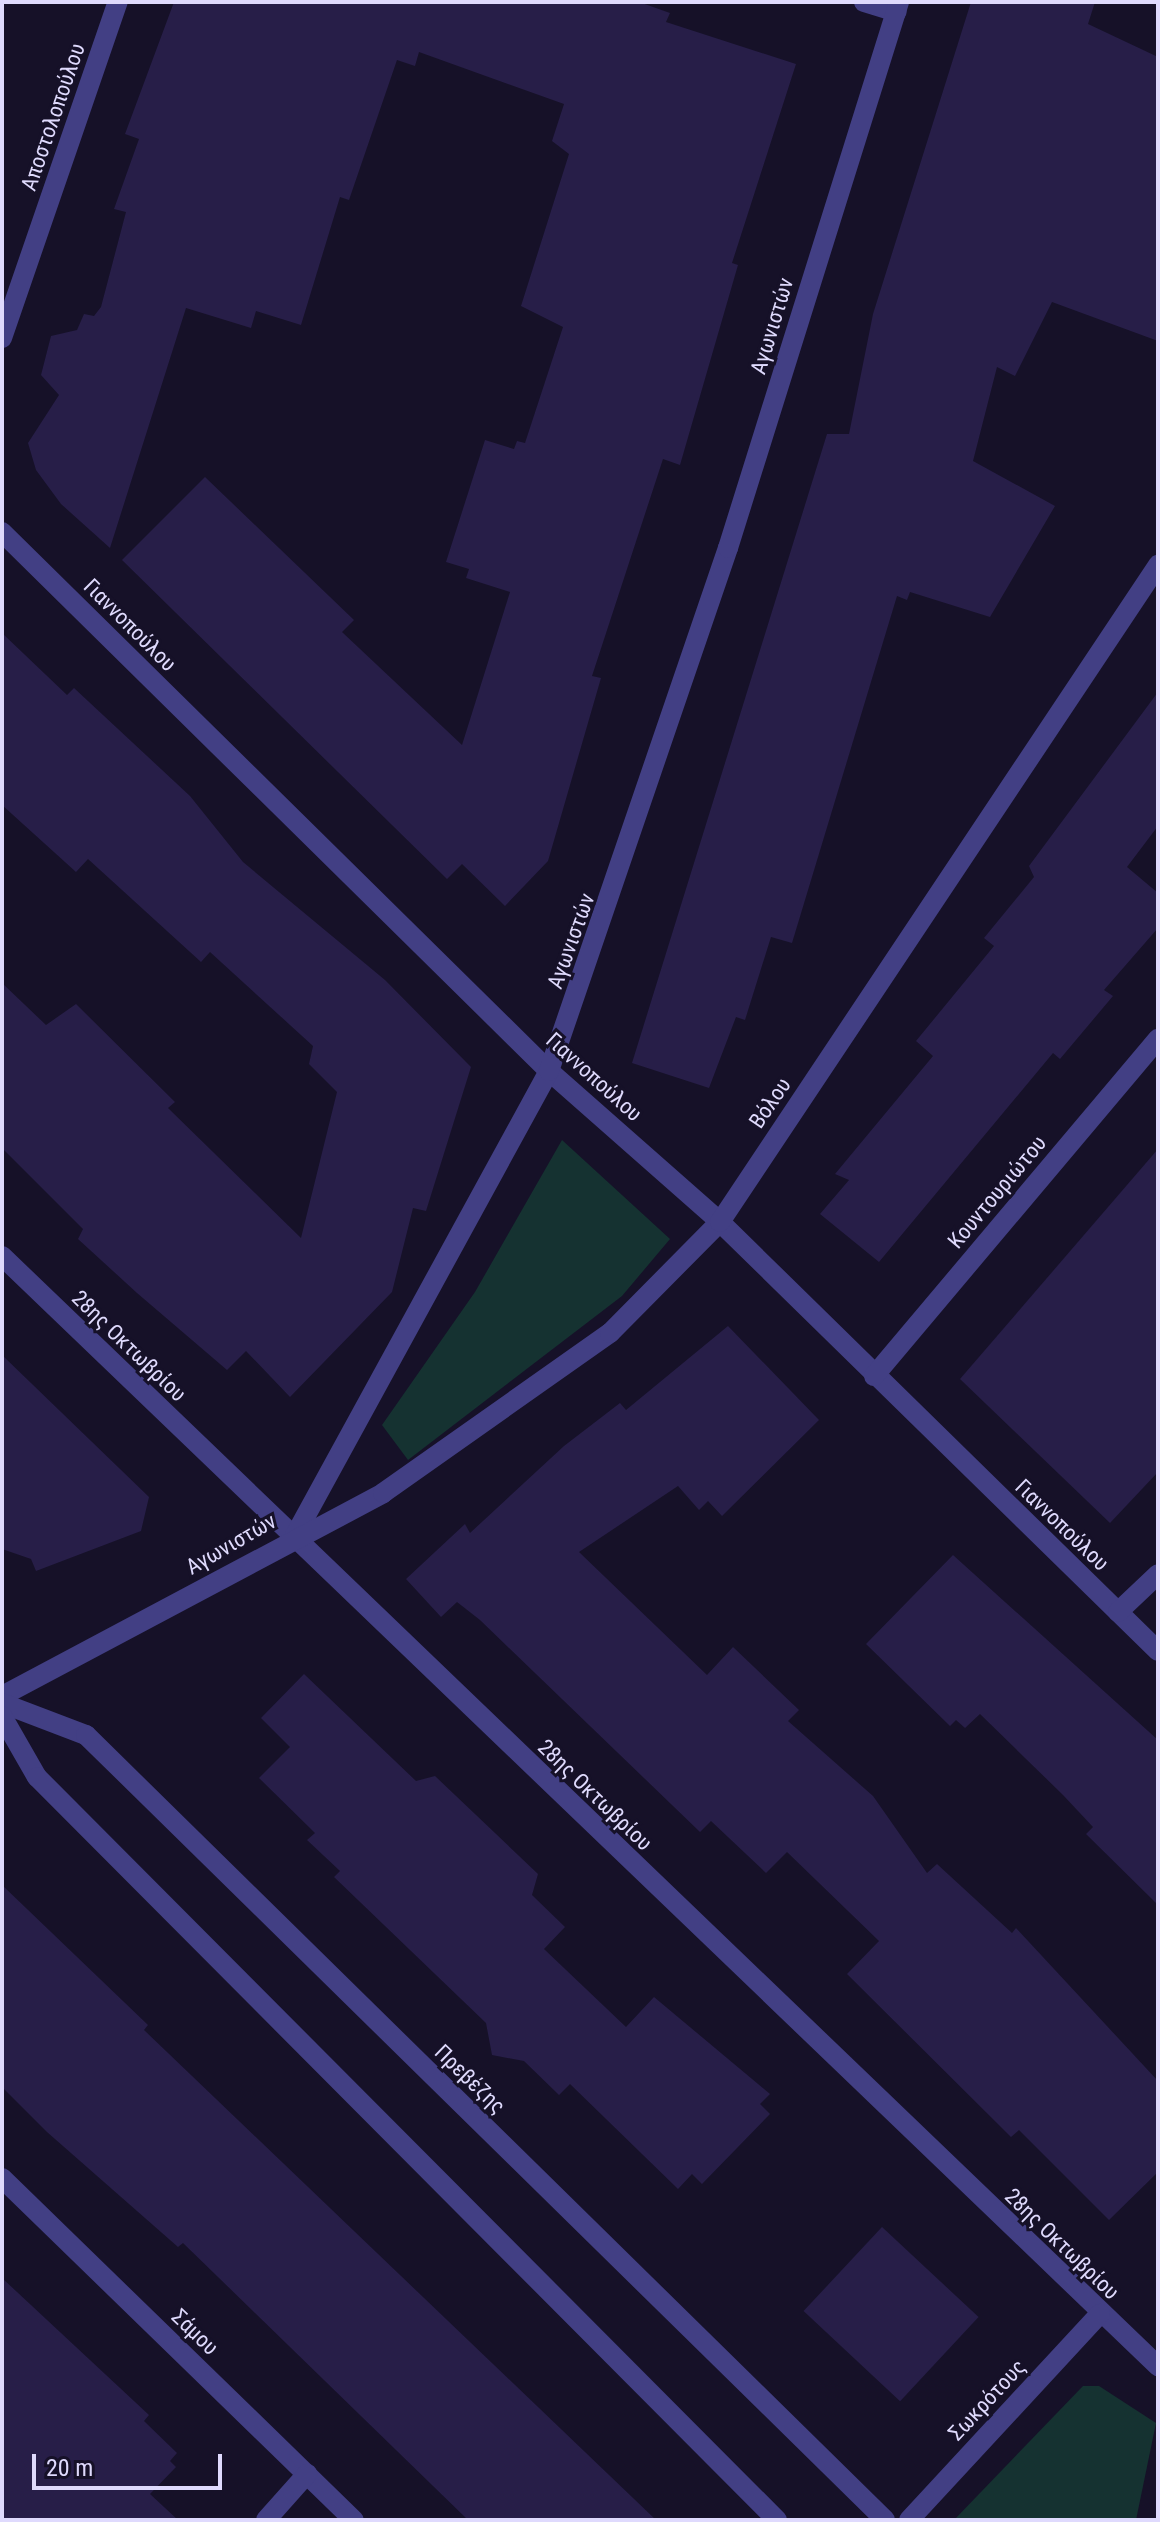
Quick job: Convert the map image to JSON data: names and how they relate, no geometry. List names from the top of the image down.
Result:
{
  "streets": {
    "street": [
      "Αποστολοπούλου",
      "Αγωνιστών",
      "Γιαννοπούλου",
      "Βόλου",
      "Κουντουριώτου",
      "28ης Οκτωβρίου",
      "Πρεβέζης",
      "Σάμου",
      "Σωκρότους"
    ]
  },
  "crossings": [
    ["Αγωνιστών", "Γιαννοπούλου"],
    ["Αγωνιστών", "Βόλου"],
    ["Αγωνιστών", "28ης Οκτωβρίου"],
    ["Γιαννοπούλου", "Βόλου"],
    ["Γιαννοπούλου", "Κουντουριώτου"],
    ["Βόλου", "28ης Οκτωβρίου"],
    ["28ης Οκτωβρίου", "Σωκρότους"]
  ],
  "scale_bar": "20 m"
}
